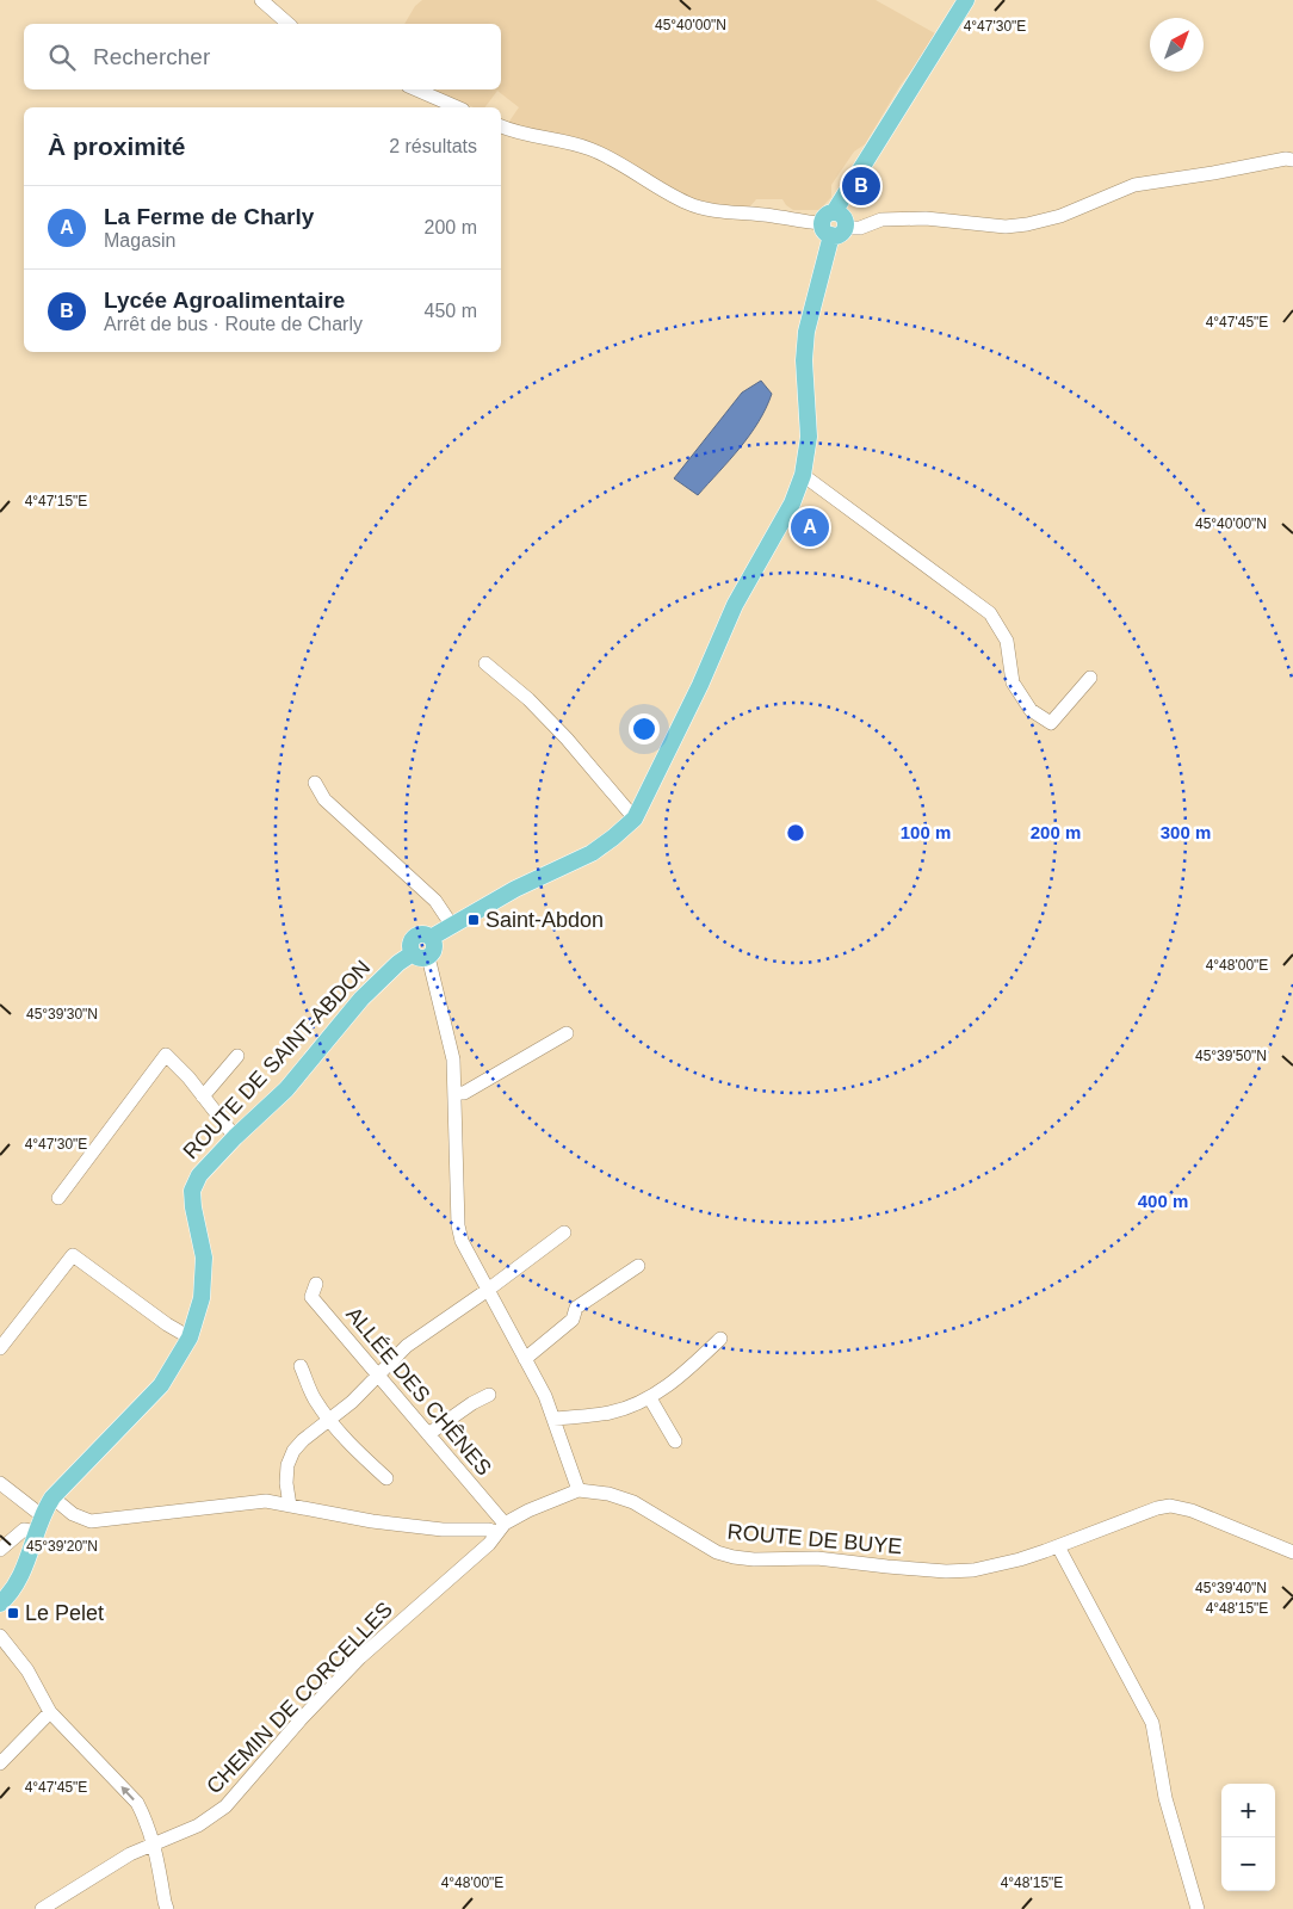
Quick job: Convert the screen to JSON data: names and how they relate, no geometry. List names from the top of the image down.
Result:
{
  "streets": {
    "main road": ["ROUTE DE SAINT-ABDON"],
    "street": ["ALLÉE DES CHÊNES", "ROUTE DE BUYE", "CHEMIN DE CORCELLES"]
  },
  "crossings": [
    ["ALLÉE DES CHÊNES", "CHEMIN DE CORCELLES"]
  ],
  "places": {
    "transit": ["Saint-Abdon", "Le Pelet"]
  },
  "north": "top right",
  "page": {
    "search": "Rechercher",
    "heading": ["À proximité", "2 résultats"],
    "pins": ["B", "A"],
    "list": [
      {
        "mark": "A",
        "name": "La Ferme de Charly",
        "note": "Magasin",
        "value": "200 m"
      },
      {
        "mark": "B",
        "name": "Lycée Agroalimentaire",
        "note": "Arrêt de bus · Route de Charly",
        "value": "450 m"
      }
    ],
    "map_buttons": ["+", "−"]
  },
  "coordinates": [
    "45°40'00\"N",
    "4°47'30\"E",
    "4°47'45\"E",
    "4°47'15\"E",
    "4°48'00\"E",
    "45°39'30\"N",
    "45°39'50\"N",
    "45°39'20\"N",
    "45°39'40\"N",
    "4°48'15\"E"
  ],
  "rings": [
    "100 m",
    "200 m",
    "300 m",
    "400 m"
  ]
}
